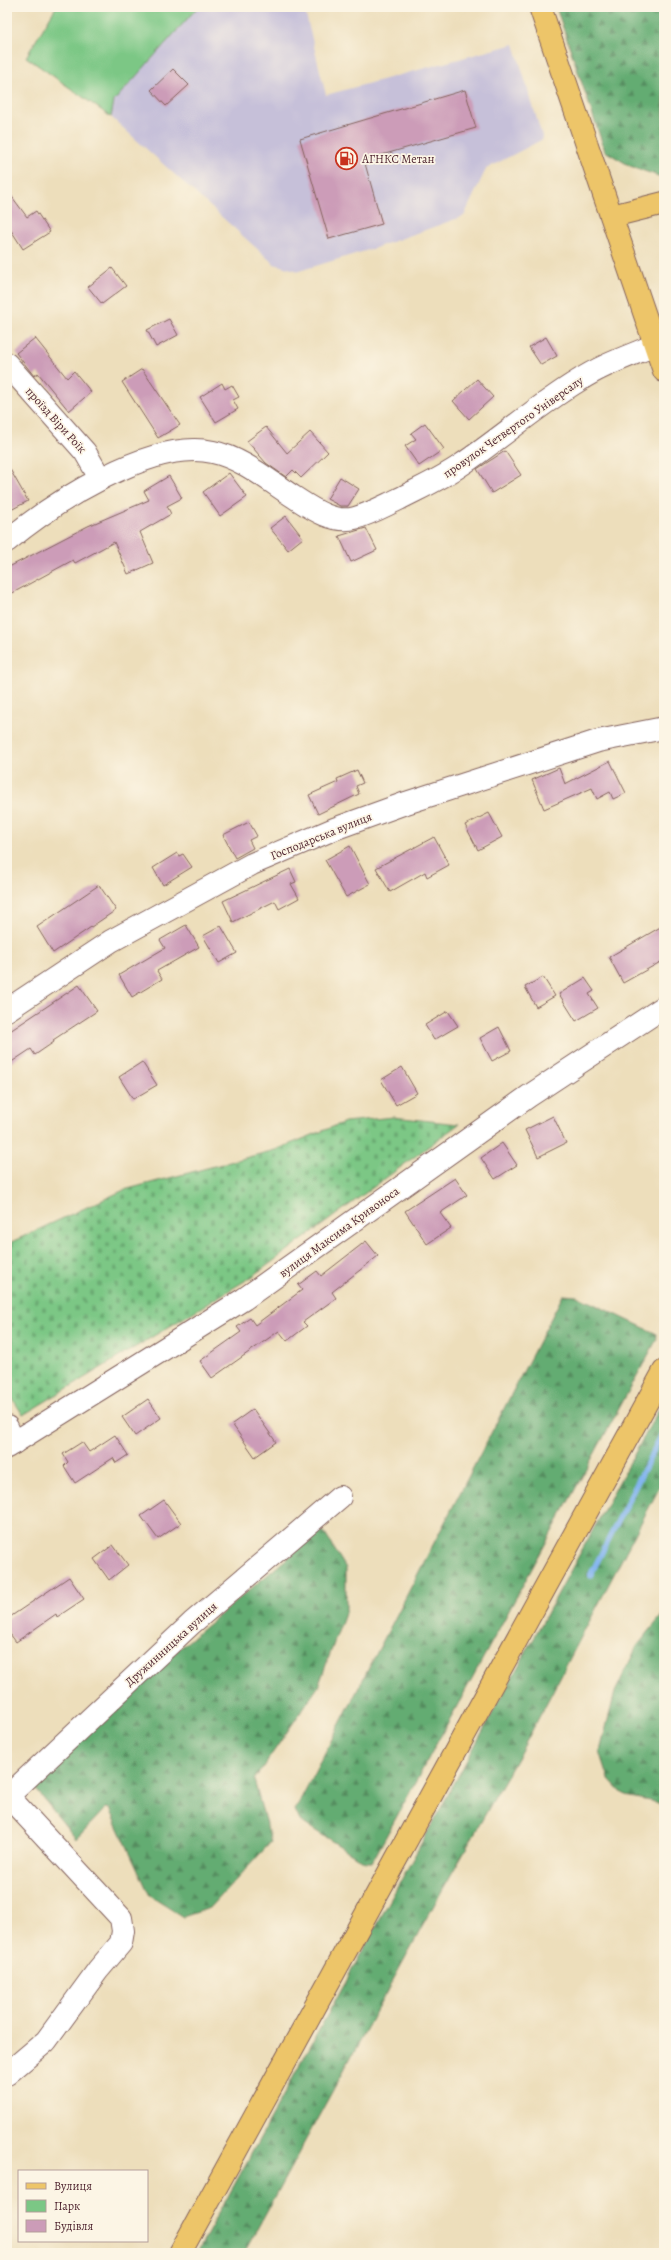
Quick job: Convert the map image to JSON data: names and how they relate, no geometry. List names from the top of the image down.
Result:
{
  "streets": {
    "street": [
      "проїзд Віри Роїк",
      "провулок Четвертого Універсалу",
      "Господарська вулиця",
      "вулиця Максима Кривоноса",
      "Дружинницька вулиця"
    ]
  },
  "crossings": [
    ["проїзд Віри Роїк", "провулок Четвертого Універсалу"]
  ],
  "places": {
    "fuel station": ["АГНКС Метан"]
  },
  "legend": ["Вулиця", "Парк", "Будівля"]
}
